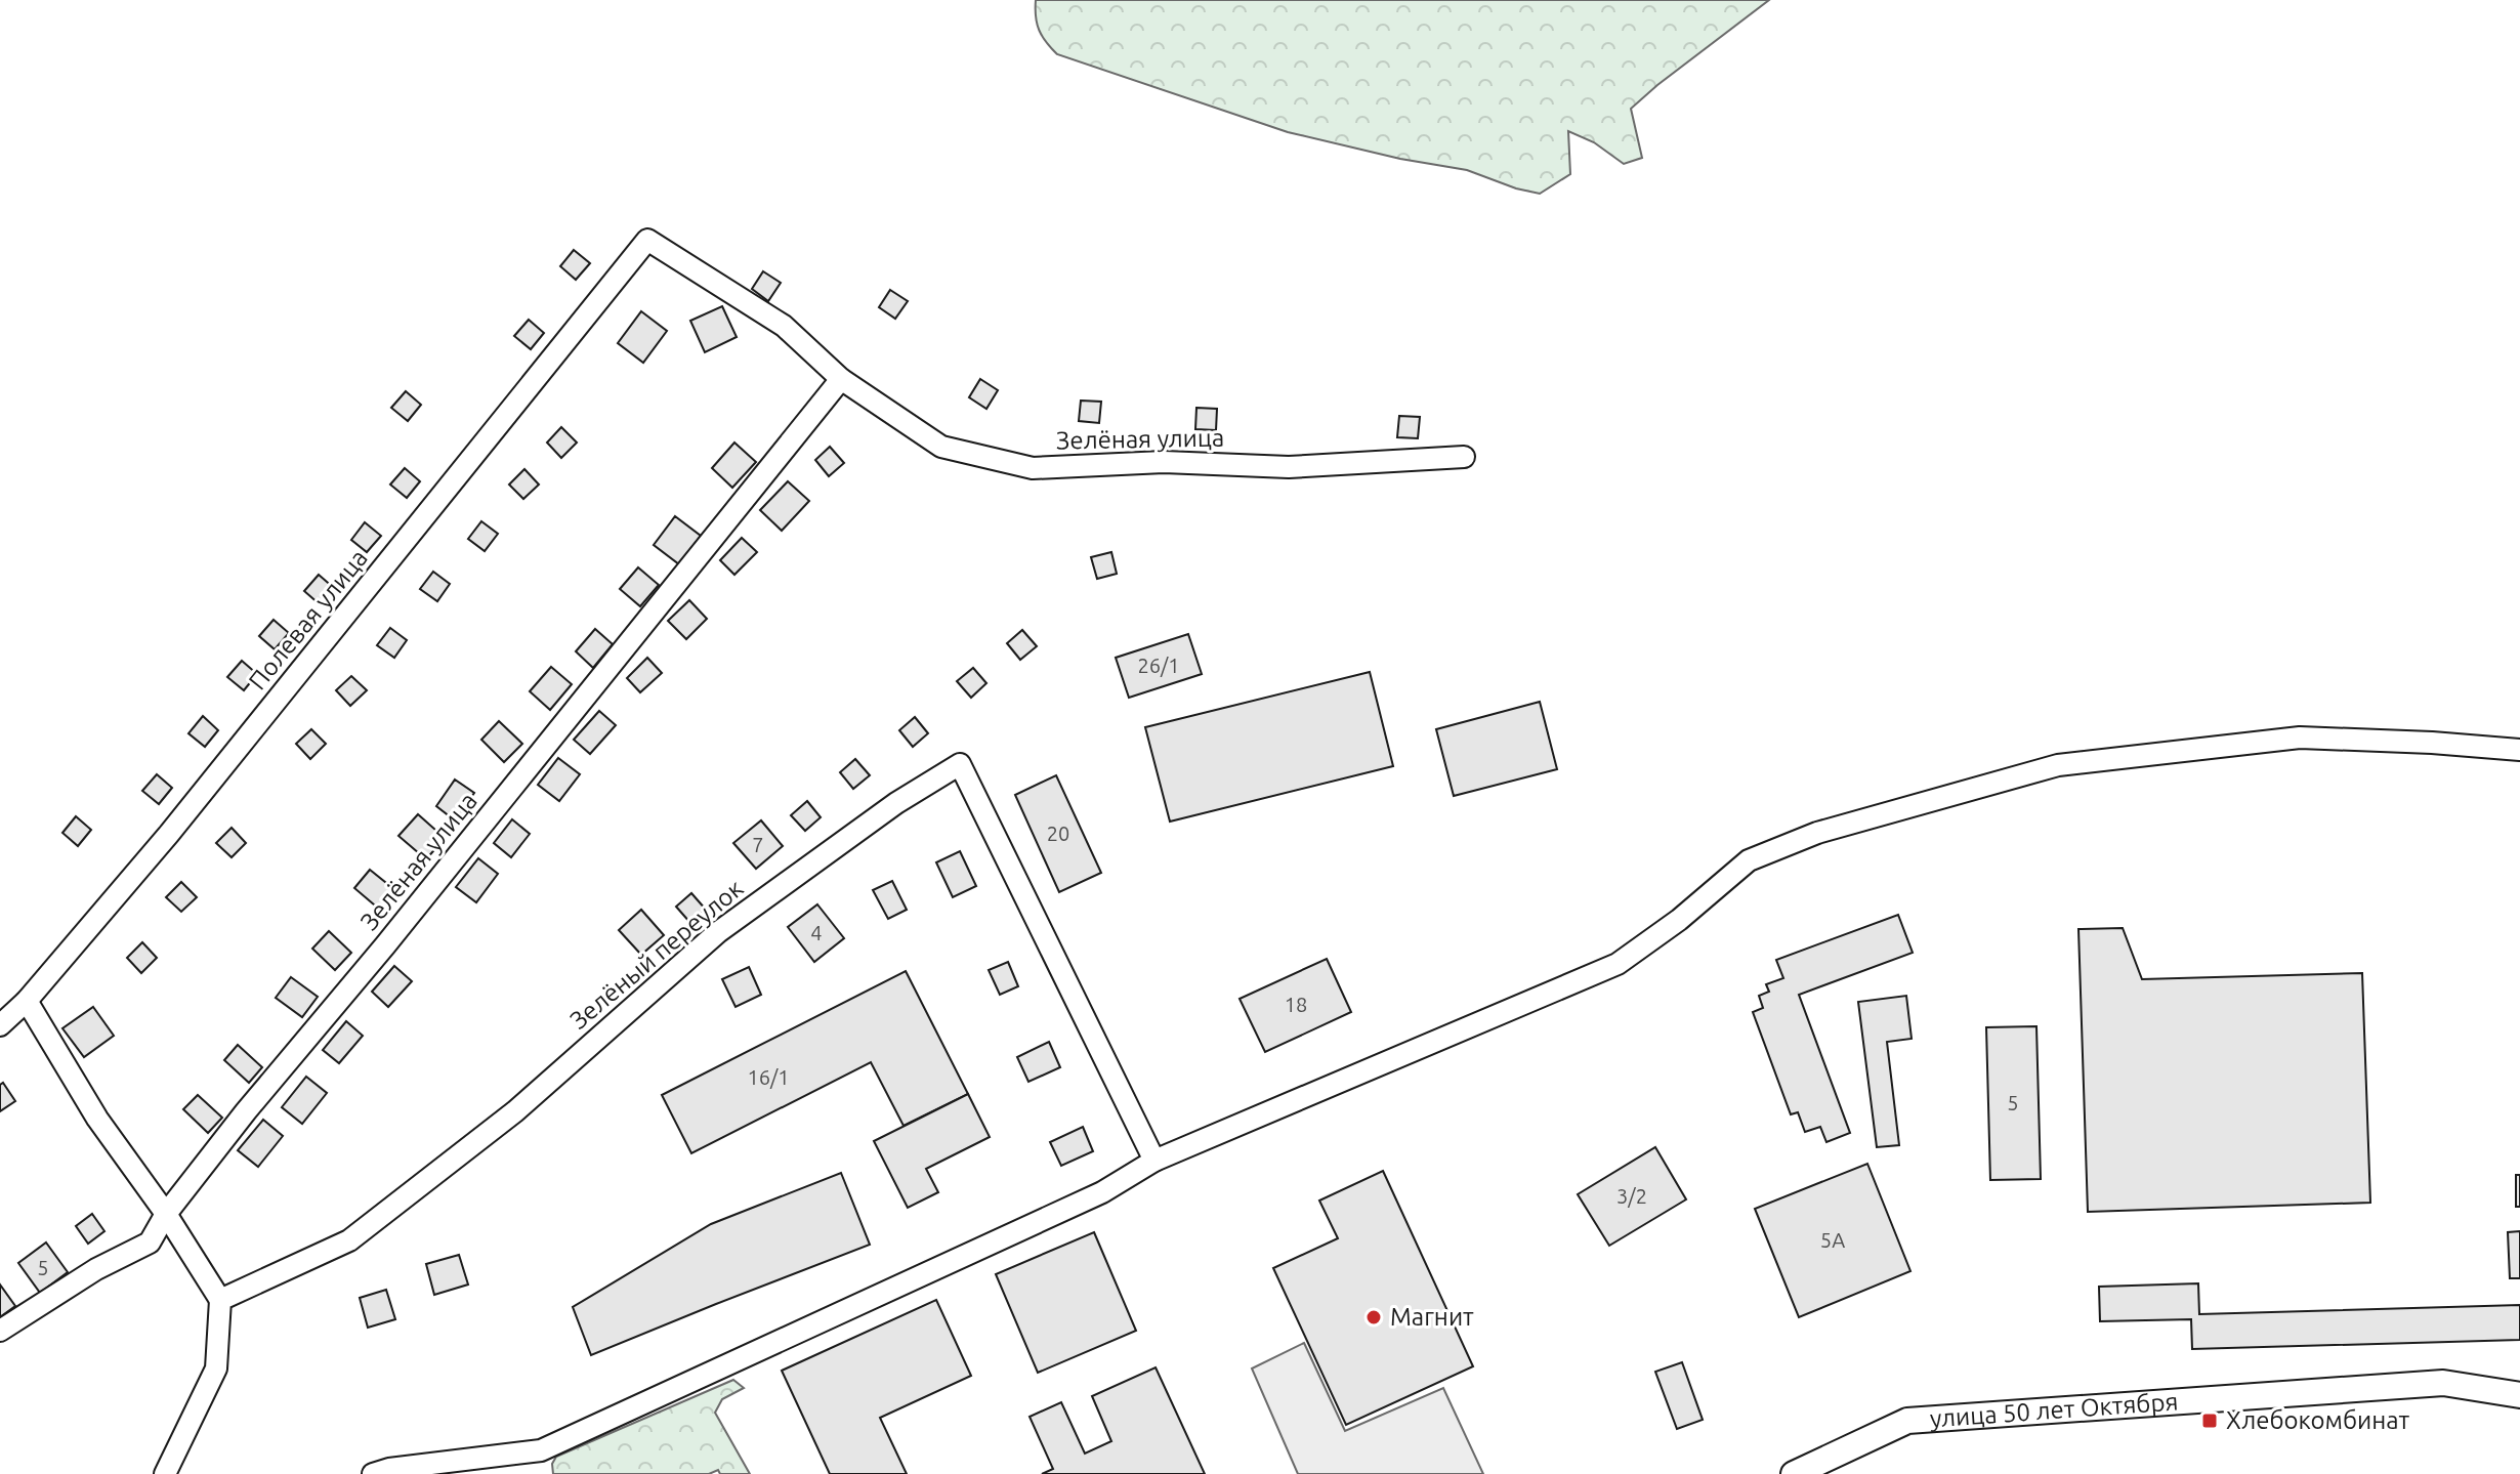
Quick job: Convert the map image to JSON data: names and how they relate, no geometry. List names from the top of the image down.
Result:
{
  "streets": {
    "street": [
      "Зелёная улица",
      "Полевая улица",
      "Зелёный переулок",
      "улица 50 лет Октября"
    ]
  },
  "crossings": [
    ["Зелёная улица", "Полевая улица"]
  ],
  "places": {
    "other": ["Магнит"],
    "transit": ["Хлебокомбинат"]
  },
  "house_numbers": [
    "26/1",
    "20",
    "7",
    "4",
    "18",
    "16/1",
    "5",
    "3/2",
    "5А",
    "5"
  ]
}
